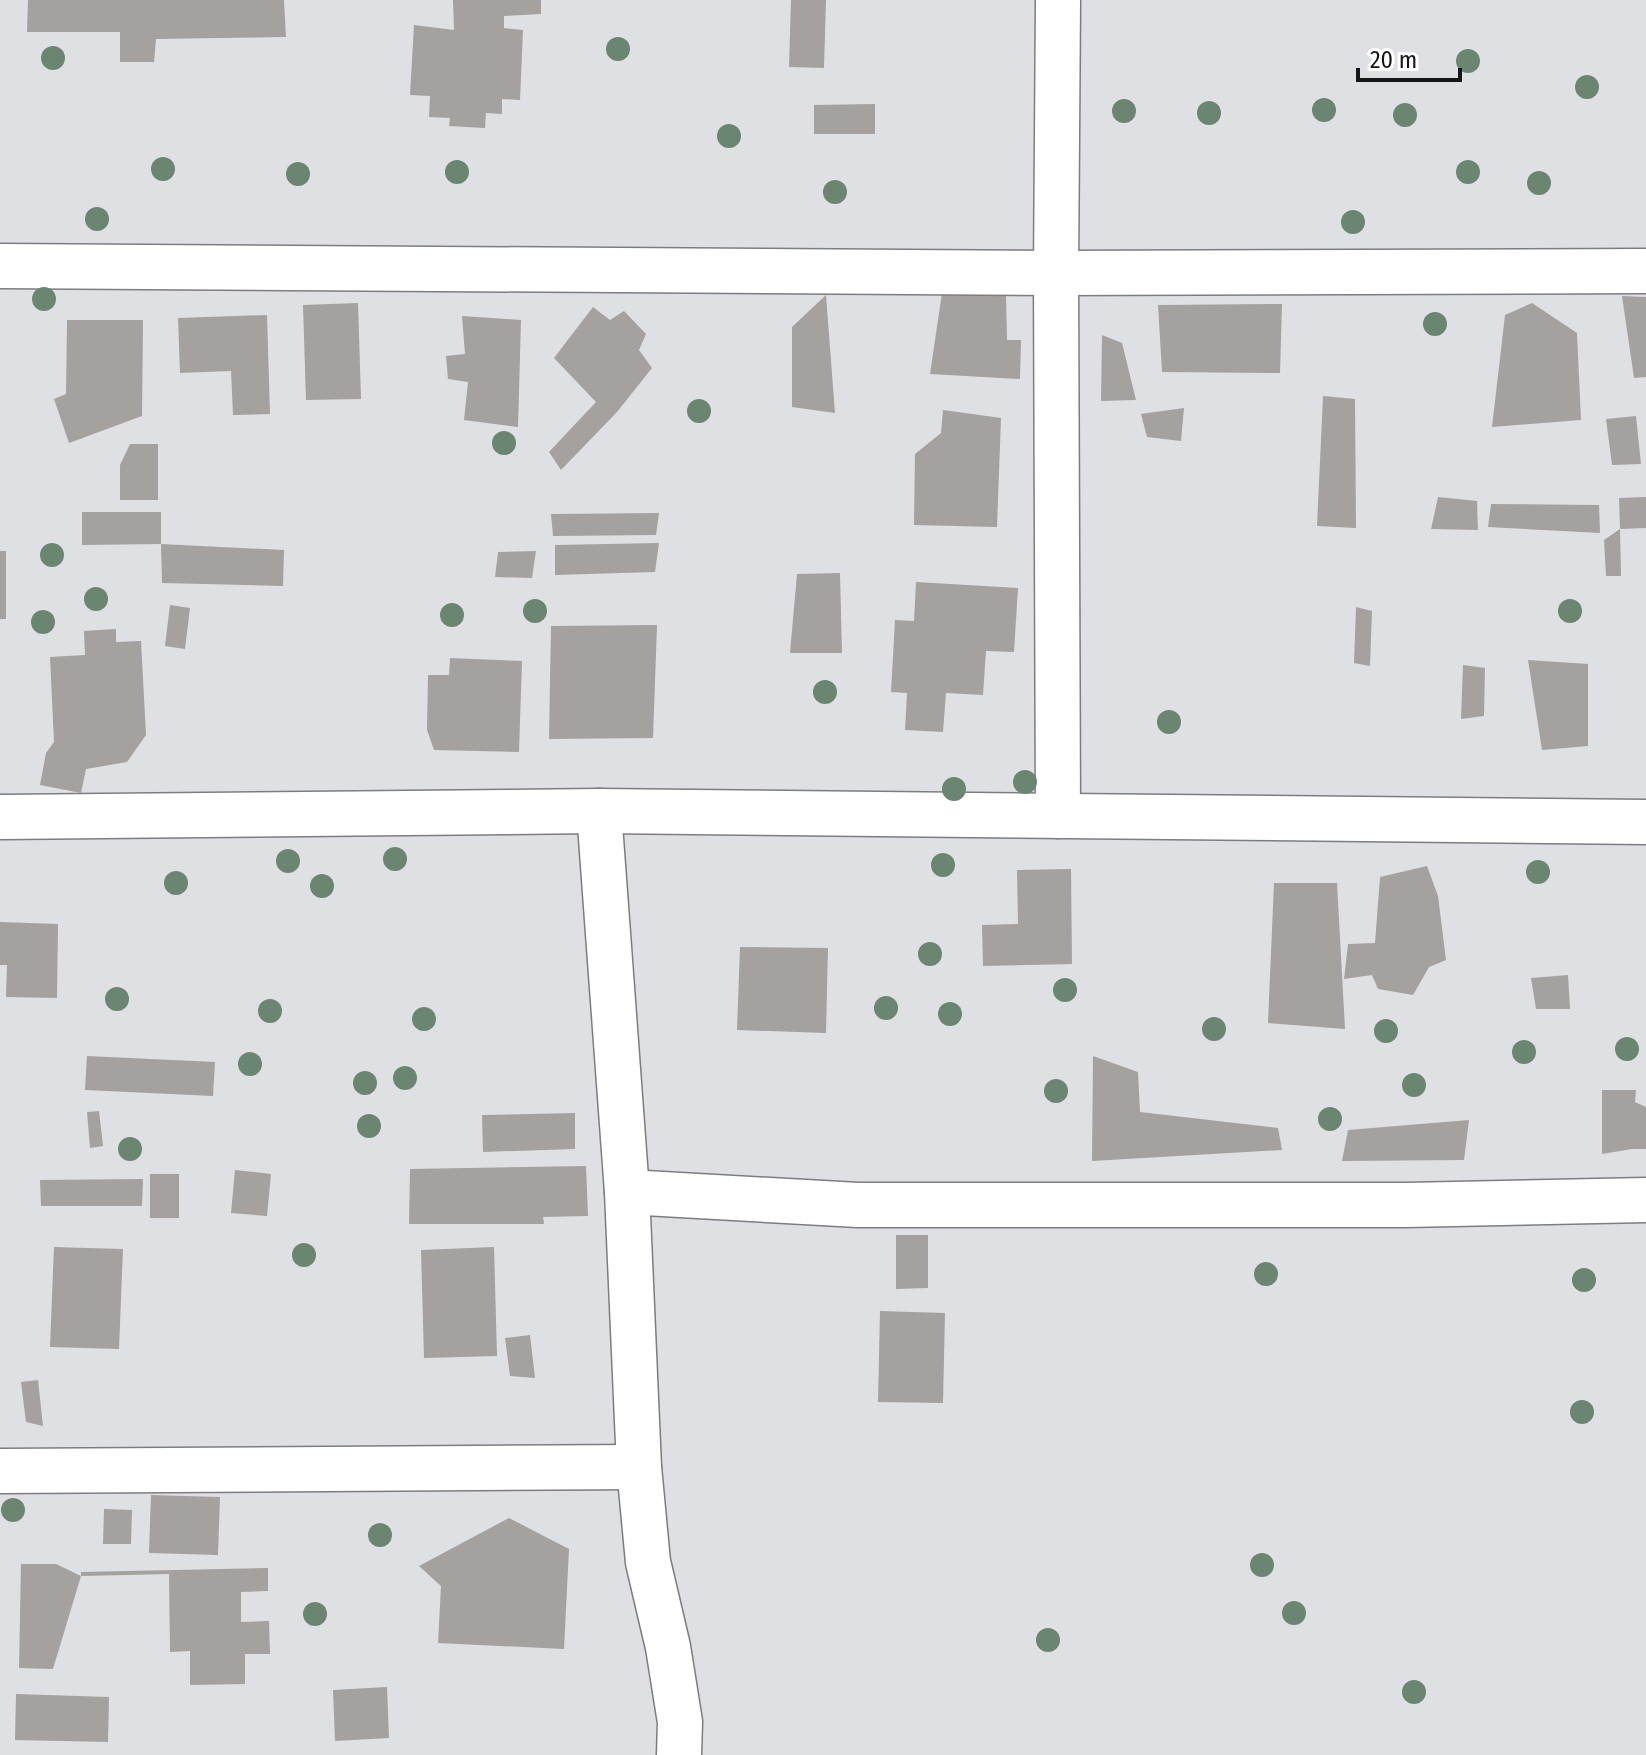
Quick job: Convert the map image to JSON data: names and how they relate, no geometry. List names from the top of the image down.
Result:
{
  "scale_bar": "20 m"
}
